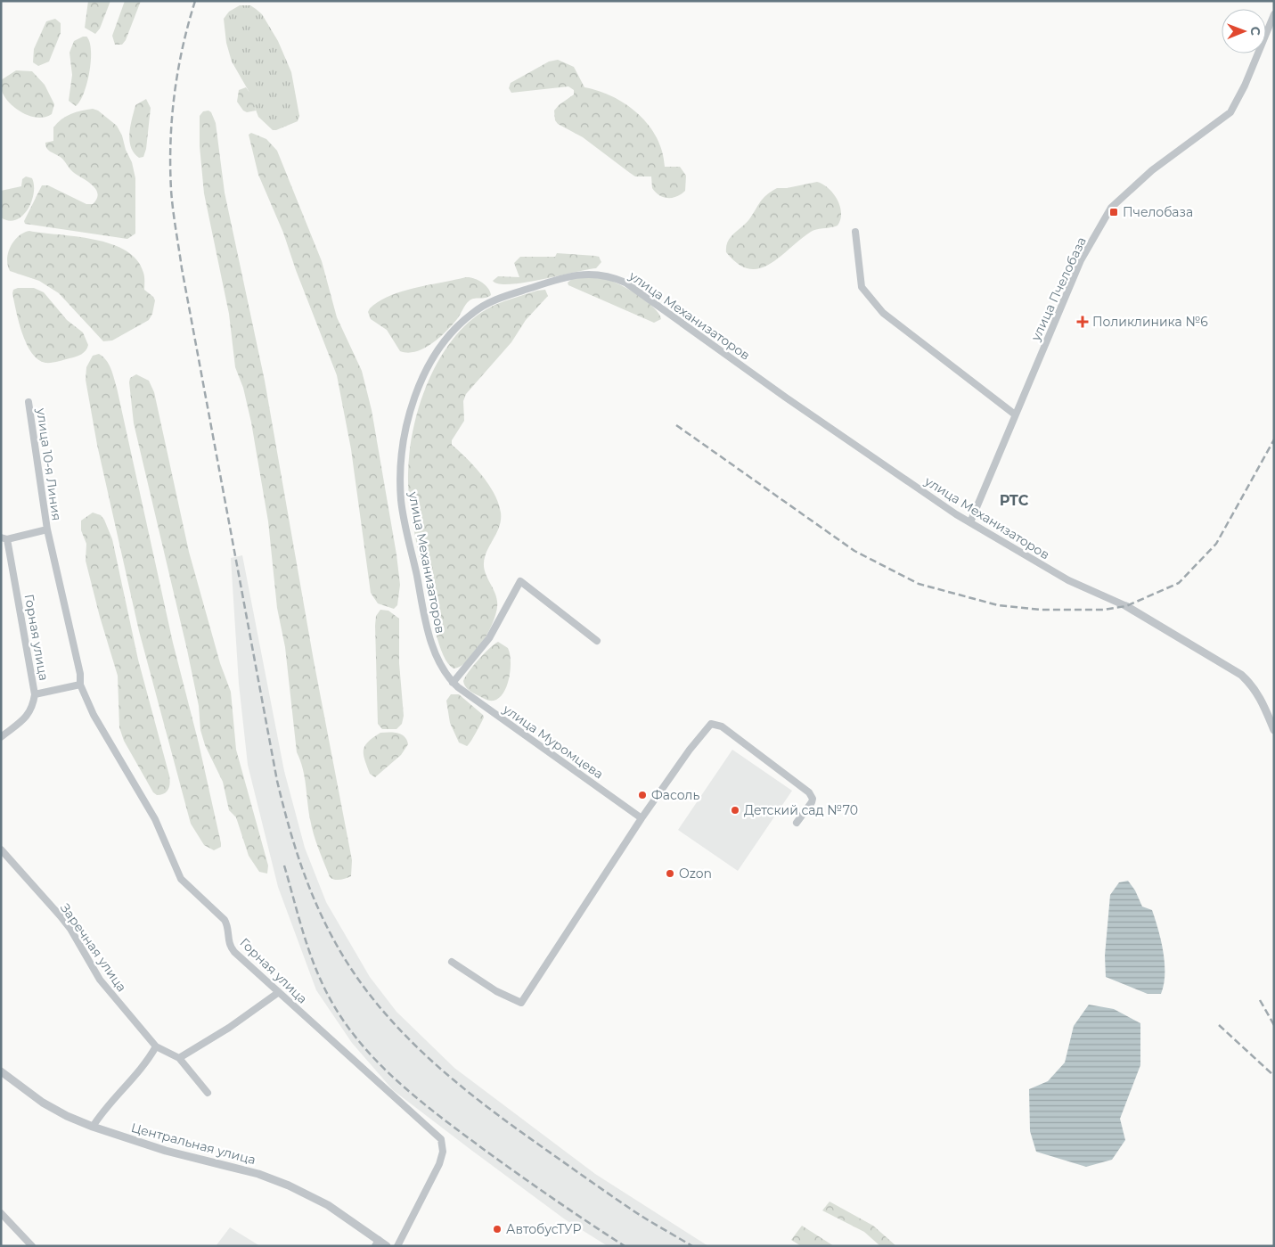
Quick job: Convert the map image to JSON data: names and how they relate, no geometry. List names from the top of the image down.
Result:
{
  "streets": {
    "street": [
      "улица Пчелобаза",
      "улица Механизаторов",
      "улица 10-я Линия",
      "Горная улица",
      "улица Муромцева",
      "Заречная улица",
      "Центральная улица"
    ]
  },
  "crossings": [
    ["улица Пчелобаза", "улица Механизаторов"],
    ["улица Механизаторов", "улица Муромцева"],
    ["улица 10-я Линия", "Горная улица"]
  ],
  "districts": ["РТС"],
  "places": {
    "transit": ["Пчелобаза"],
    "health": ["Поликлиника №6"],
    "other": [
      "Фасоль",
      "Детский сад №70",
      "Ozon",
      "АвтобусТУР"
    ]
  },
  "north": "right"
}
